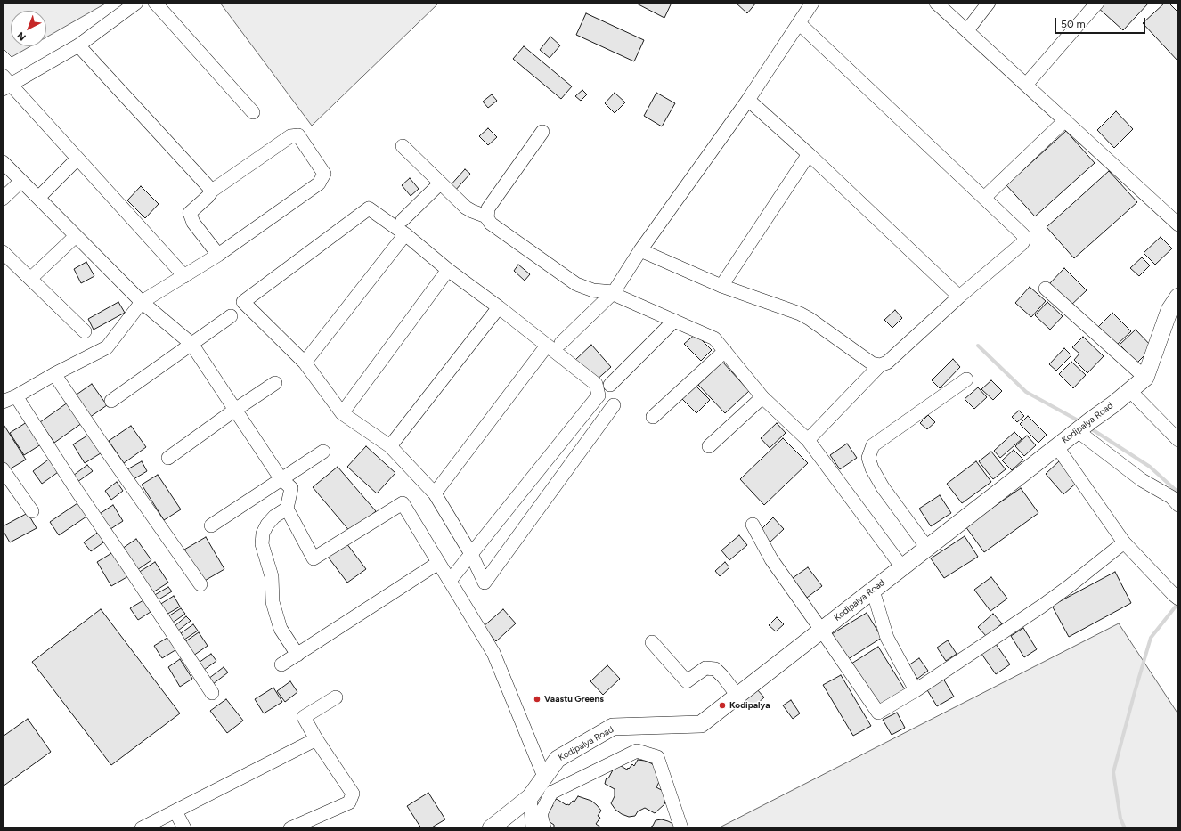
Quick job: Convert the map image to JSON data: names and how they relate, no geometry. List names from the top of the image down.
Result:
{
  "streets": {
    "main road": ["Kodipalya Road"]
  },
  "places": ["Vaastu Greens", "Kodipalya"],
  "scale_bar": "50 m",
  "north": "bottom left"
}
